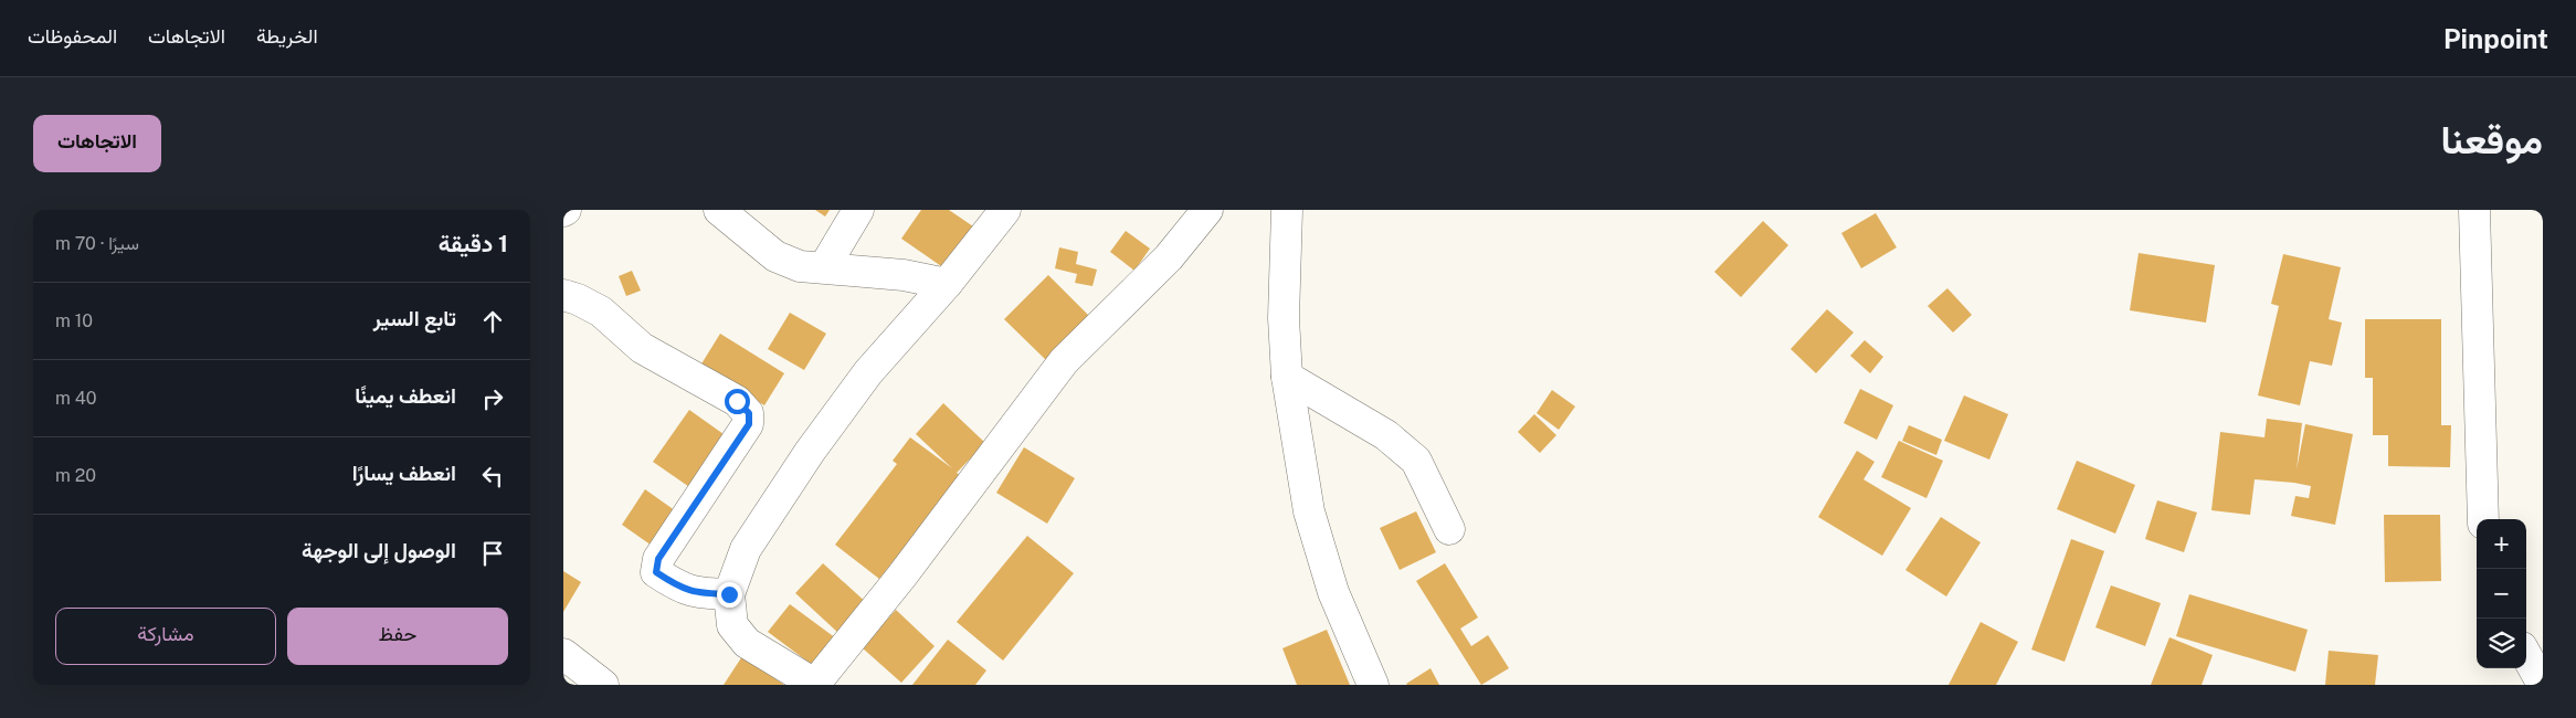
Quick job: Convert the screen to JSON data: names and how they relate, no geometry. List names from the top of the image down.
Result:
{
  "page": {
    "header": "Pinpoint",
    "nav": ["الخريطة", "الاتجاهات", "المحفوظات"],
    "title": "موقعنا",
    "buttons": [
      "الاتجاهات",
      ["حفظ", "مشاركة"]
    ],
    "heading": ["1 دقيقة", "سيرًا · 70 m"],
    "list": [
      ["تابع السير", "10 m"],
      ["انعطف يمينًا", "40 m"],
      ["انعطف يسارًا", "20 m"],
      "الوصول إلى الوجهة"
    ],
    "map_buttons": ["+", "−"]
  }
}
